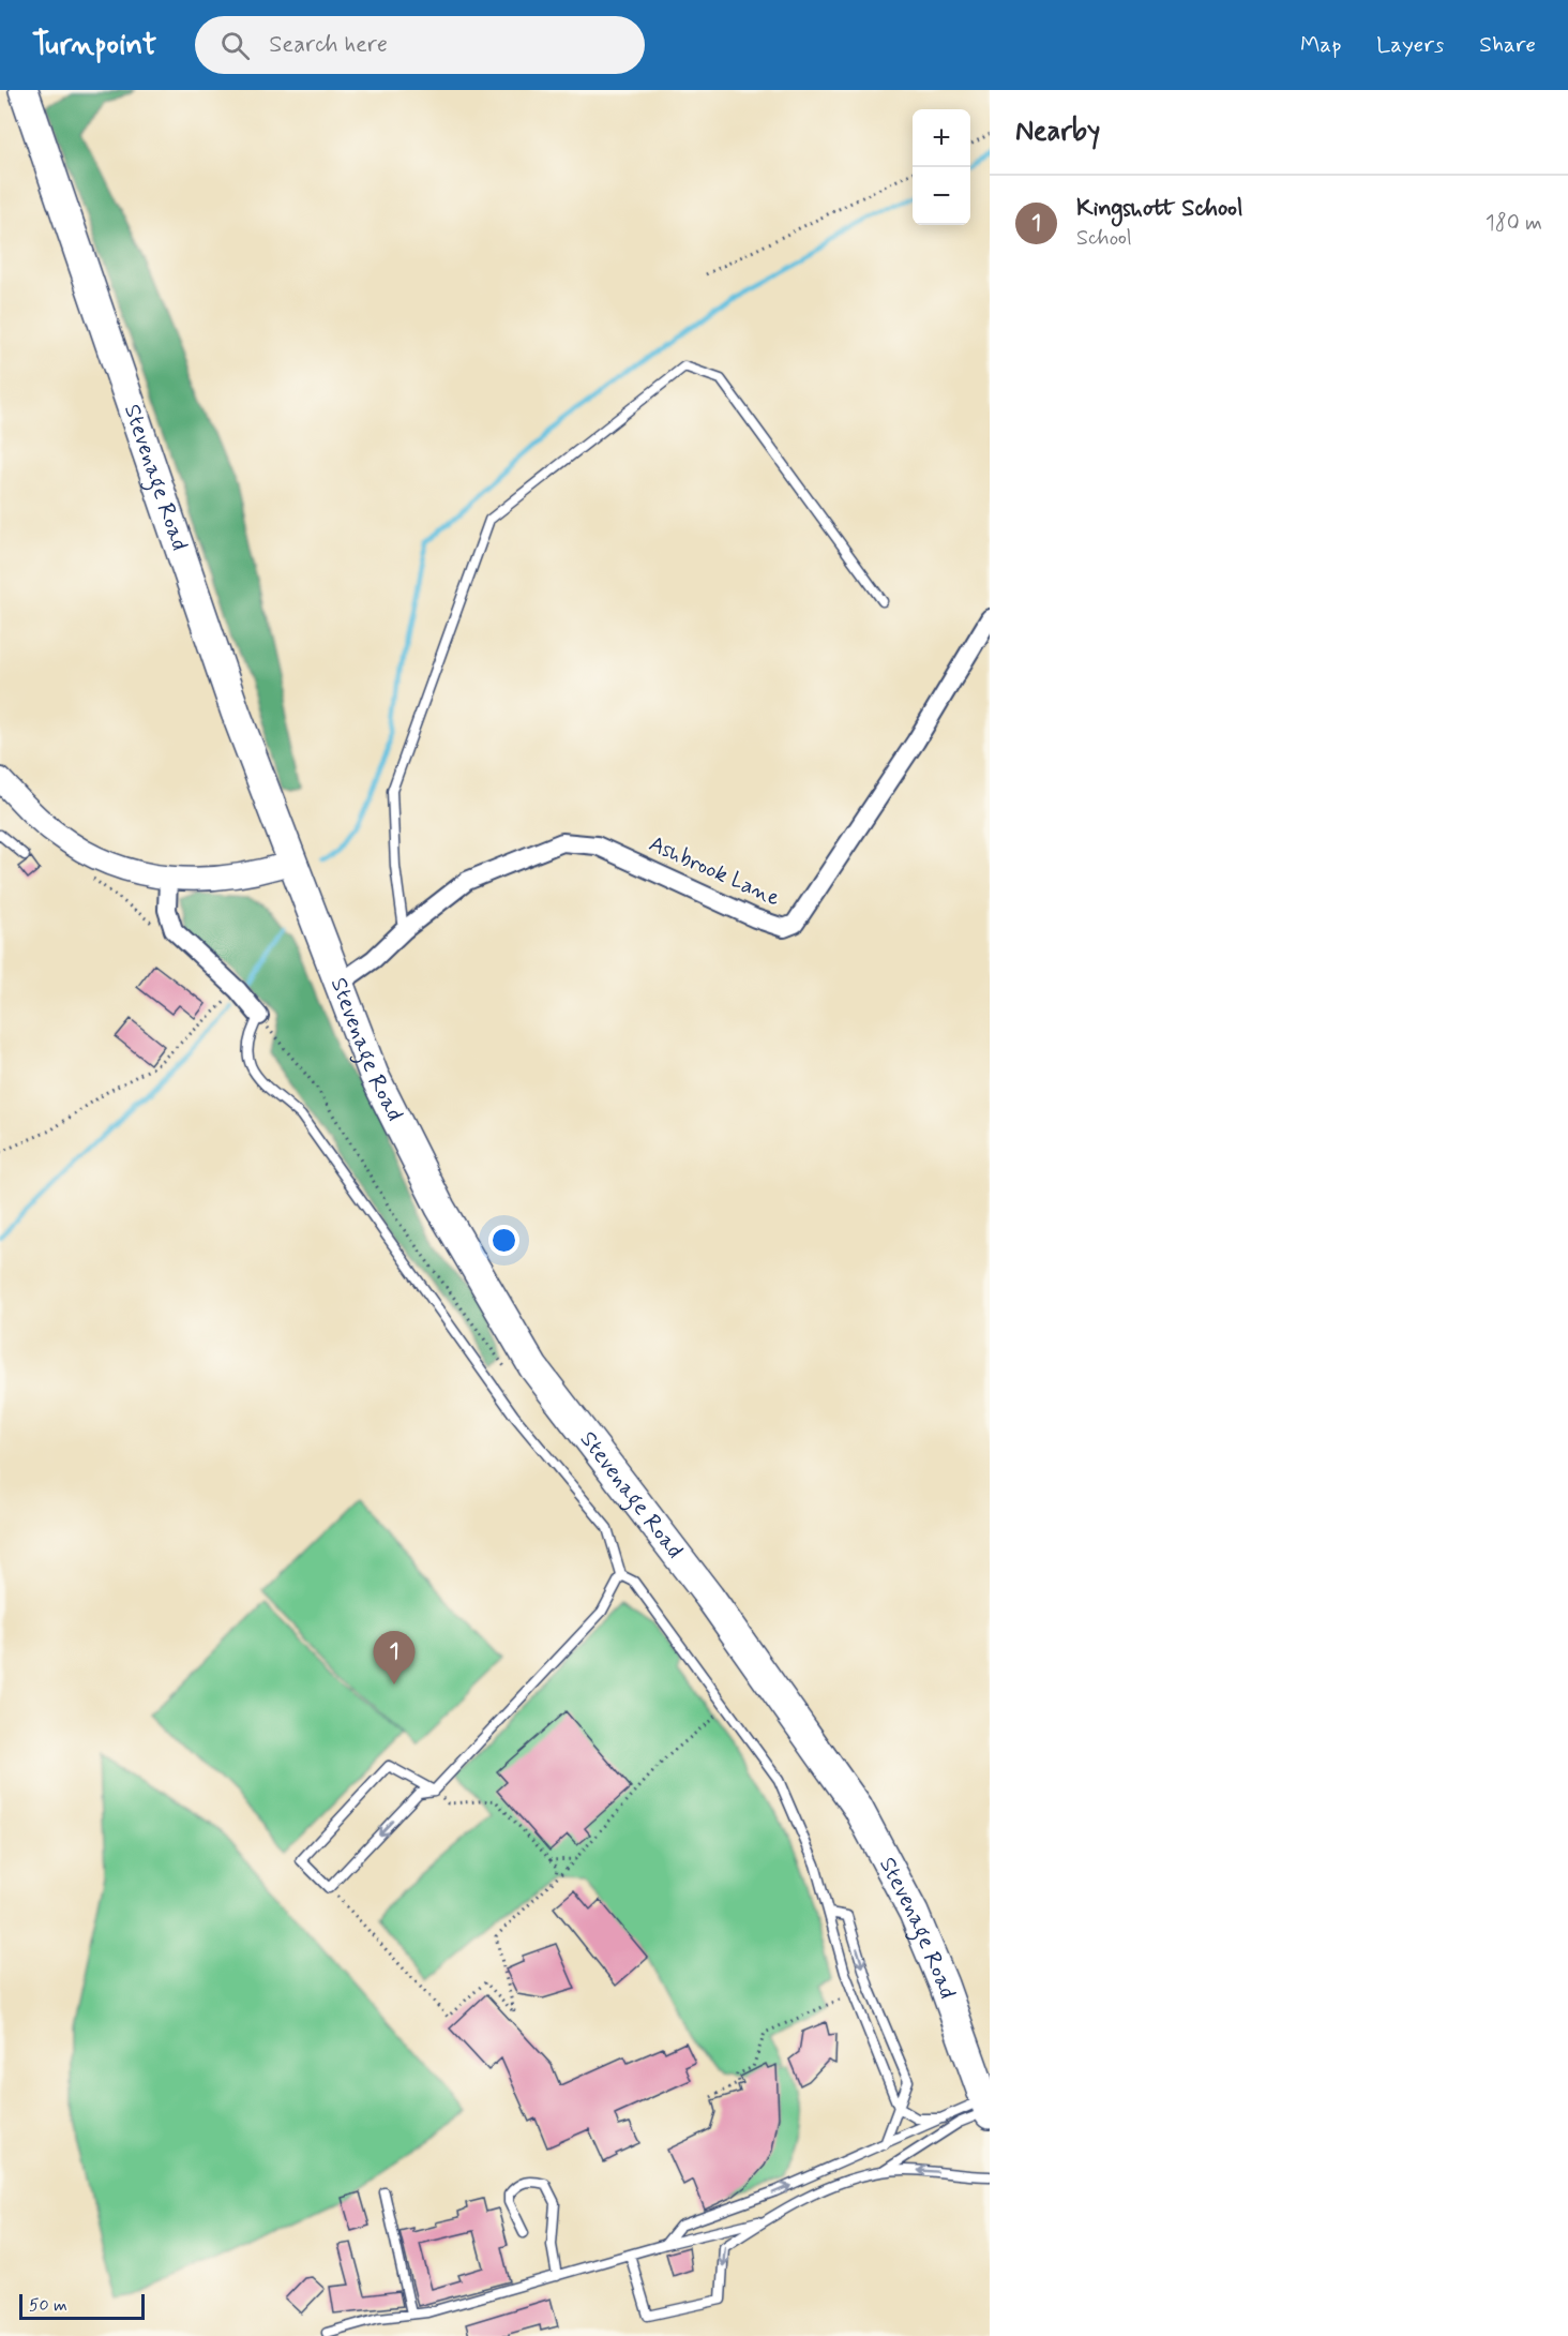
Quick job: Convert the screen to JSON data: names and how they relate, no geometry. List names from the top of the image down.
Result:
{
  "streets": {
    "main road": ["Stevenage Road"],
    "street": ["Ashbrook Lane"]
  },
  "crossings": [
    ["Stevenage Road", "Ashbrook Lane"]
  ],
  "scale_bar": "50 m",
  "page": {
    "header": "Turnpoint",
    "search": "Search here",
    "nav": ["Map", "Layers", "Share"],
    "heading": "Nearby",
    "map_buttons": ["+", "−"],
    "list": [
      {
        "mark": "1",
        "name": "Kingshott School",
        "note": "School",
        "value": "180 m"
      }
    ],
    "pins": "1",
    "scale": "50 m"
  }
}
